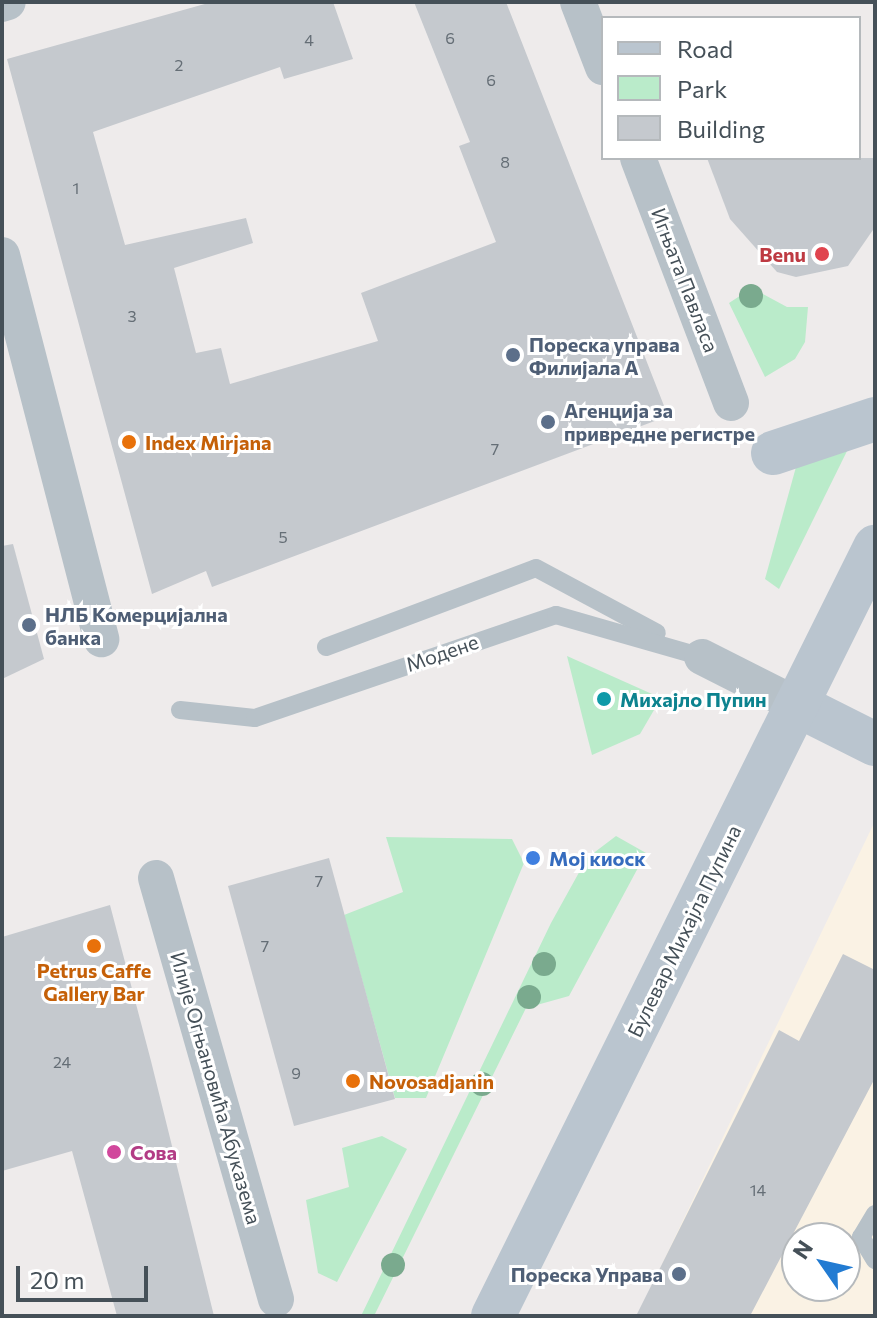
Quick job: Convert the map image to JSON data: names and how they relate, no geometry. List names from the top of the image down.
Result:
{
  "streets": {
    "main road": ["Булевар Михајла Пупина"],
    "street": ["Игњата Павласа", "Модене", "Илије Огњановића Абуказема"]
  },
  "crossings": [
    ["Модене", "Булевар Михајла Пупина"]
  ],
  "places": [
    "Benu",
    "Пореска управа Филијала А",
    "Агенција за привредне регистре",
    "Index Mirjana",
    "НЛБ Комерцијална банка",
    "Михајло Пупин",
    "Мој киоск",
    "Petrus Caffe Gallery Bar",
    "Novosadjanin",
    "Сова",
    "Пореска Управа"
  ],
  "house_numbers": [
    "6",
    "4",
    "2",
    "6",
    "8",
    "1",
    "3",
    "7",
    "5",
    "7",
    "7",
    "24",
    "9",
    "14"
  ],
  "legend": ["Road", "Park", "Building"],
  "scale_bar": "20 m",
  "north": "top left"
}
